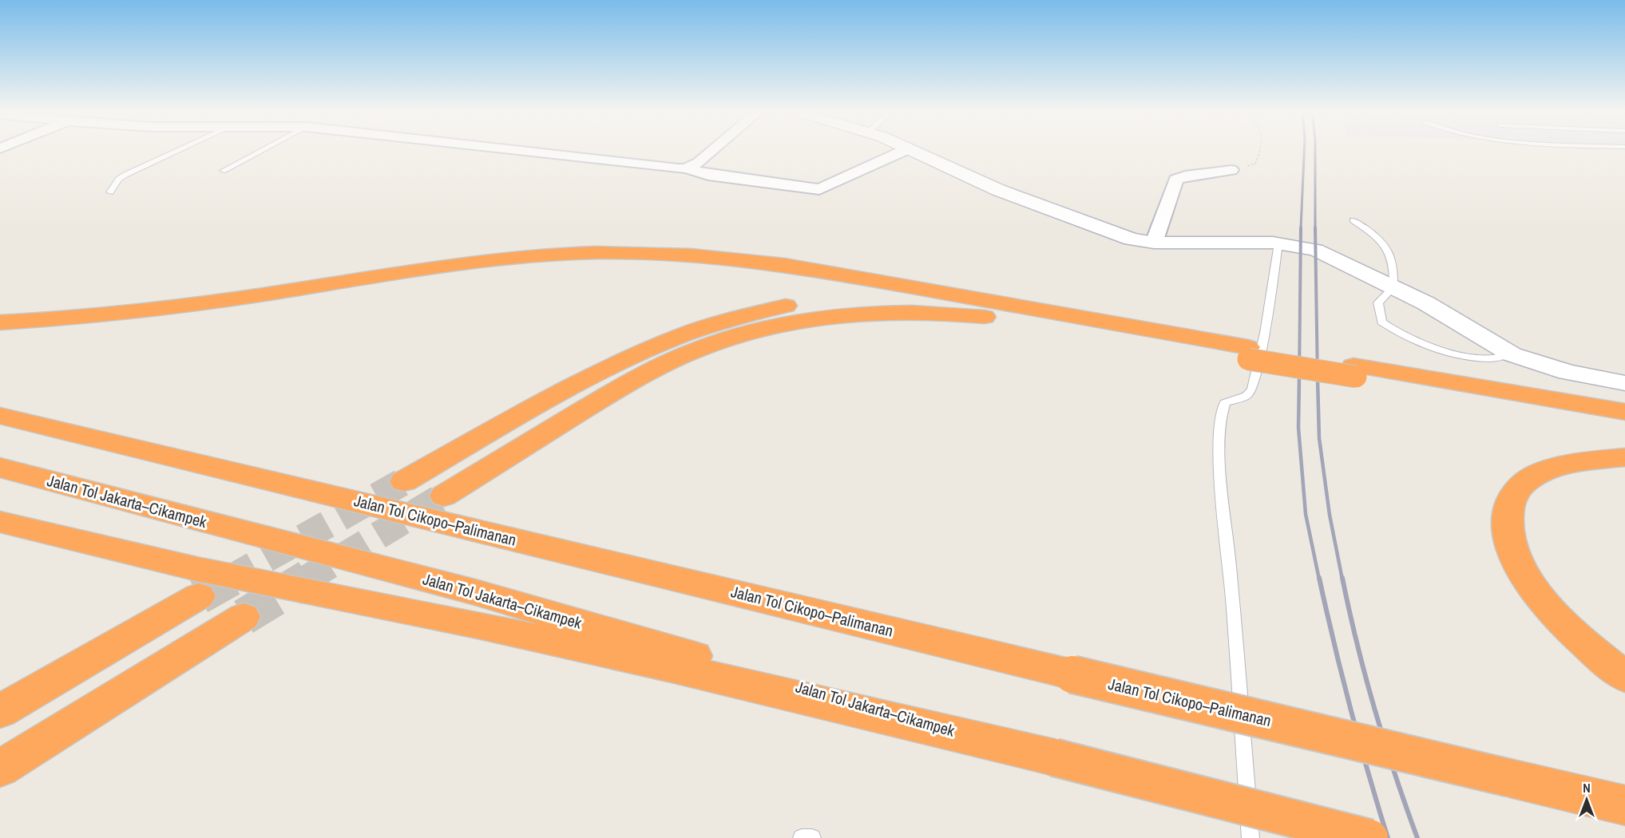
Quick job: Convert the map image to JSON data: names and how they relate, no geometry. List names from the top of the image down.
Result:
{
  "streets": {
    "highway": ["Jalan Tol Jakarta–Cikampek", "Jalan Tol Cikopo–Palimanan"]
  },
  "north": "top"
}
